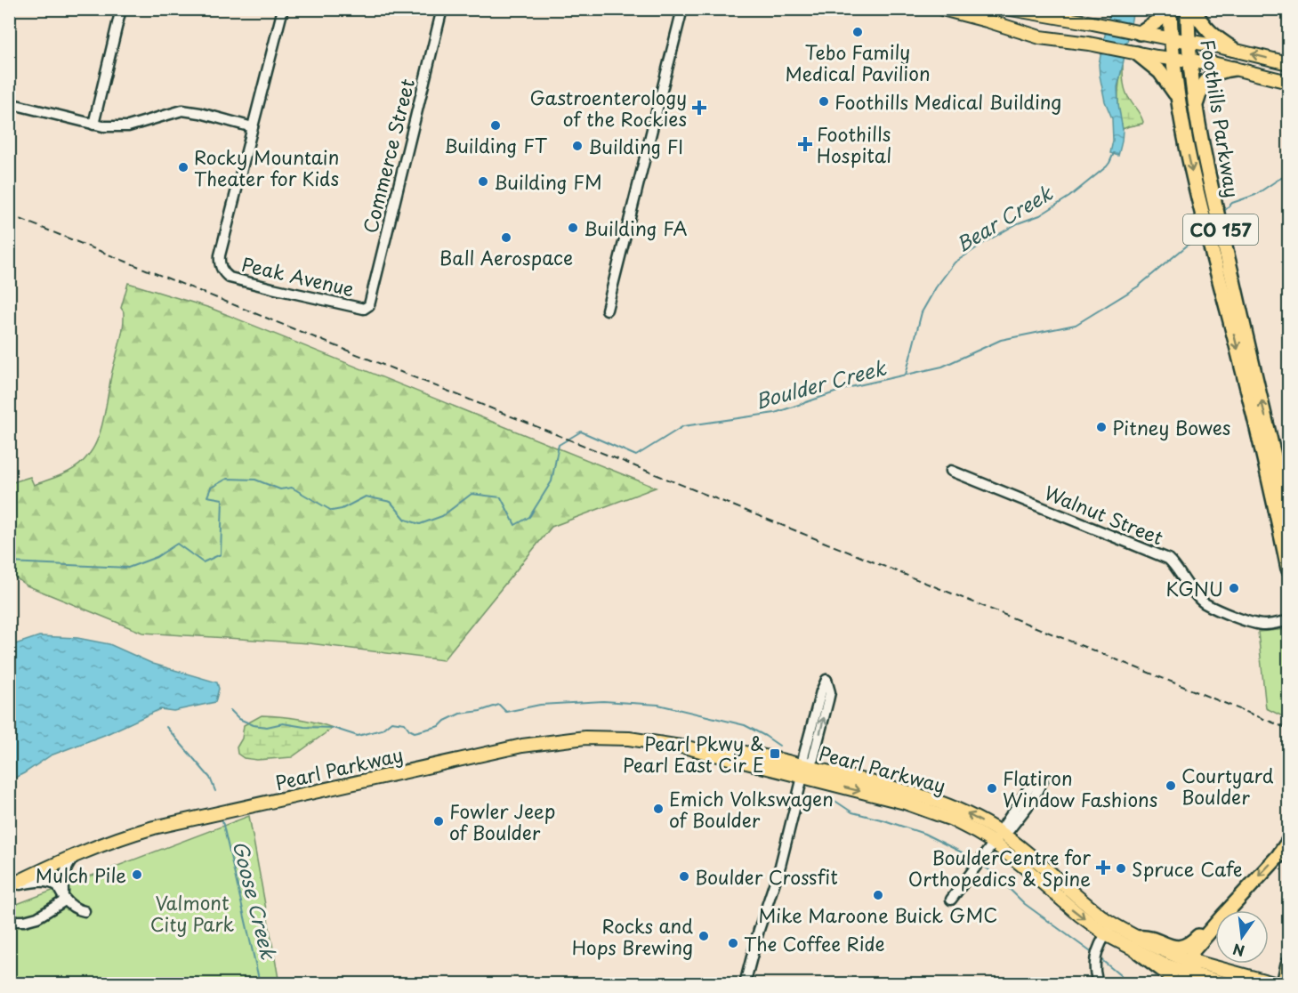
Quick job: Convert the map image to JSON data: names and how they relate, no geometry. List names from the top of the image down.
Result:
{
  "streets": {
    "highway": ["Foothills Parkway", "CO 157"],
    "main road": ["Pearl Parkway"],
    "street": ["Commerce Street", "Peak Avenue", "Walnut Street"]
  },
  "crossings": [
    ["Commerce Street", "Peak Avenue"]
  ],
  "water": ["Bear Creek", "Boulder Creek", "Goose Creek"],
  "parks": ["Valmont City Park"],
  "places": {
    "other": [
      "Tebo Family Medical Pavilion",
      "Foothills Medical Building",
      "Building FT",
      "Building FI",
      "Rocky Mountain Theater for Kids",
      "Building FM",
      "Building FA",
      "Ball Aerospace",
      "Pitney Bowes",
      "KGNU",
      "Courtyard Boulder",
      "Flatiron Window Fashions",
      "Emich Volkswagen of Boulder",
      "Fowler Jeep of Boulder",
      "Spruce Cafe",
      "Mulch Pile",
      "Boulder Crossfit",
      "Mike Maroone Buick GMC",
      "Rocks and Hops Brewing",
      "The Coffee Ride"
    ],
    "health": ["Gastroenterology of the Rockies", "Foothills Hospital", "BoulderCentre for Orthopedics & Spine"],
    "transit": ["Pearl Pkwy & Pearl East Cir E"]
  },
  "north": "bottom"
}
